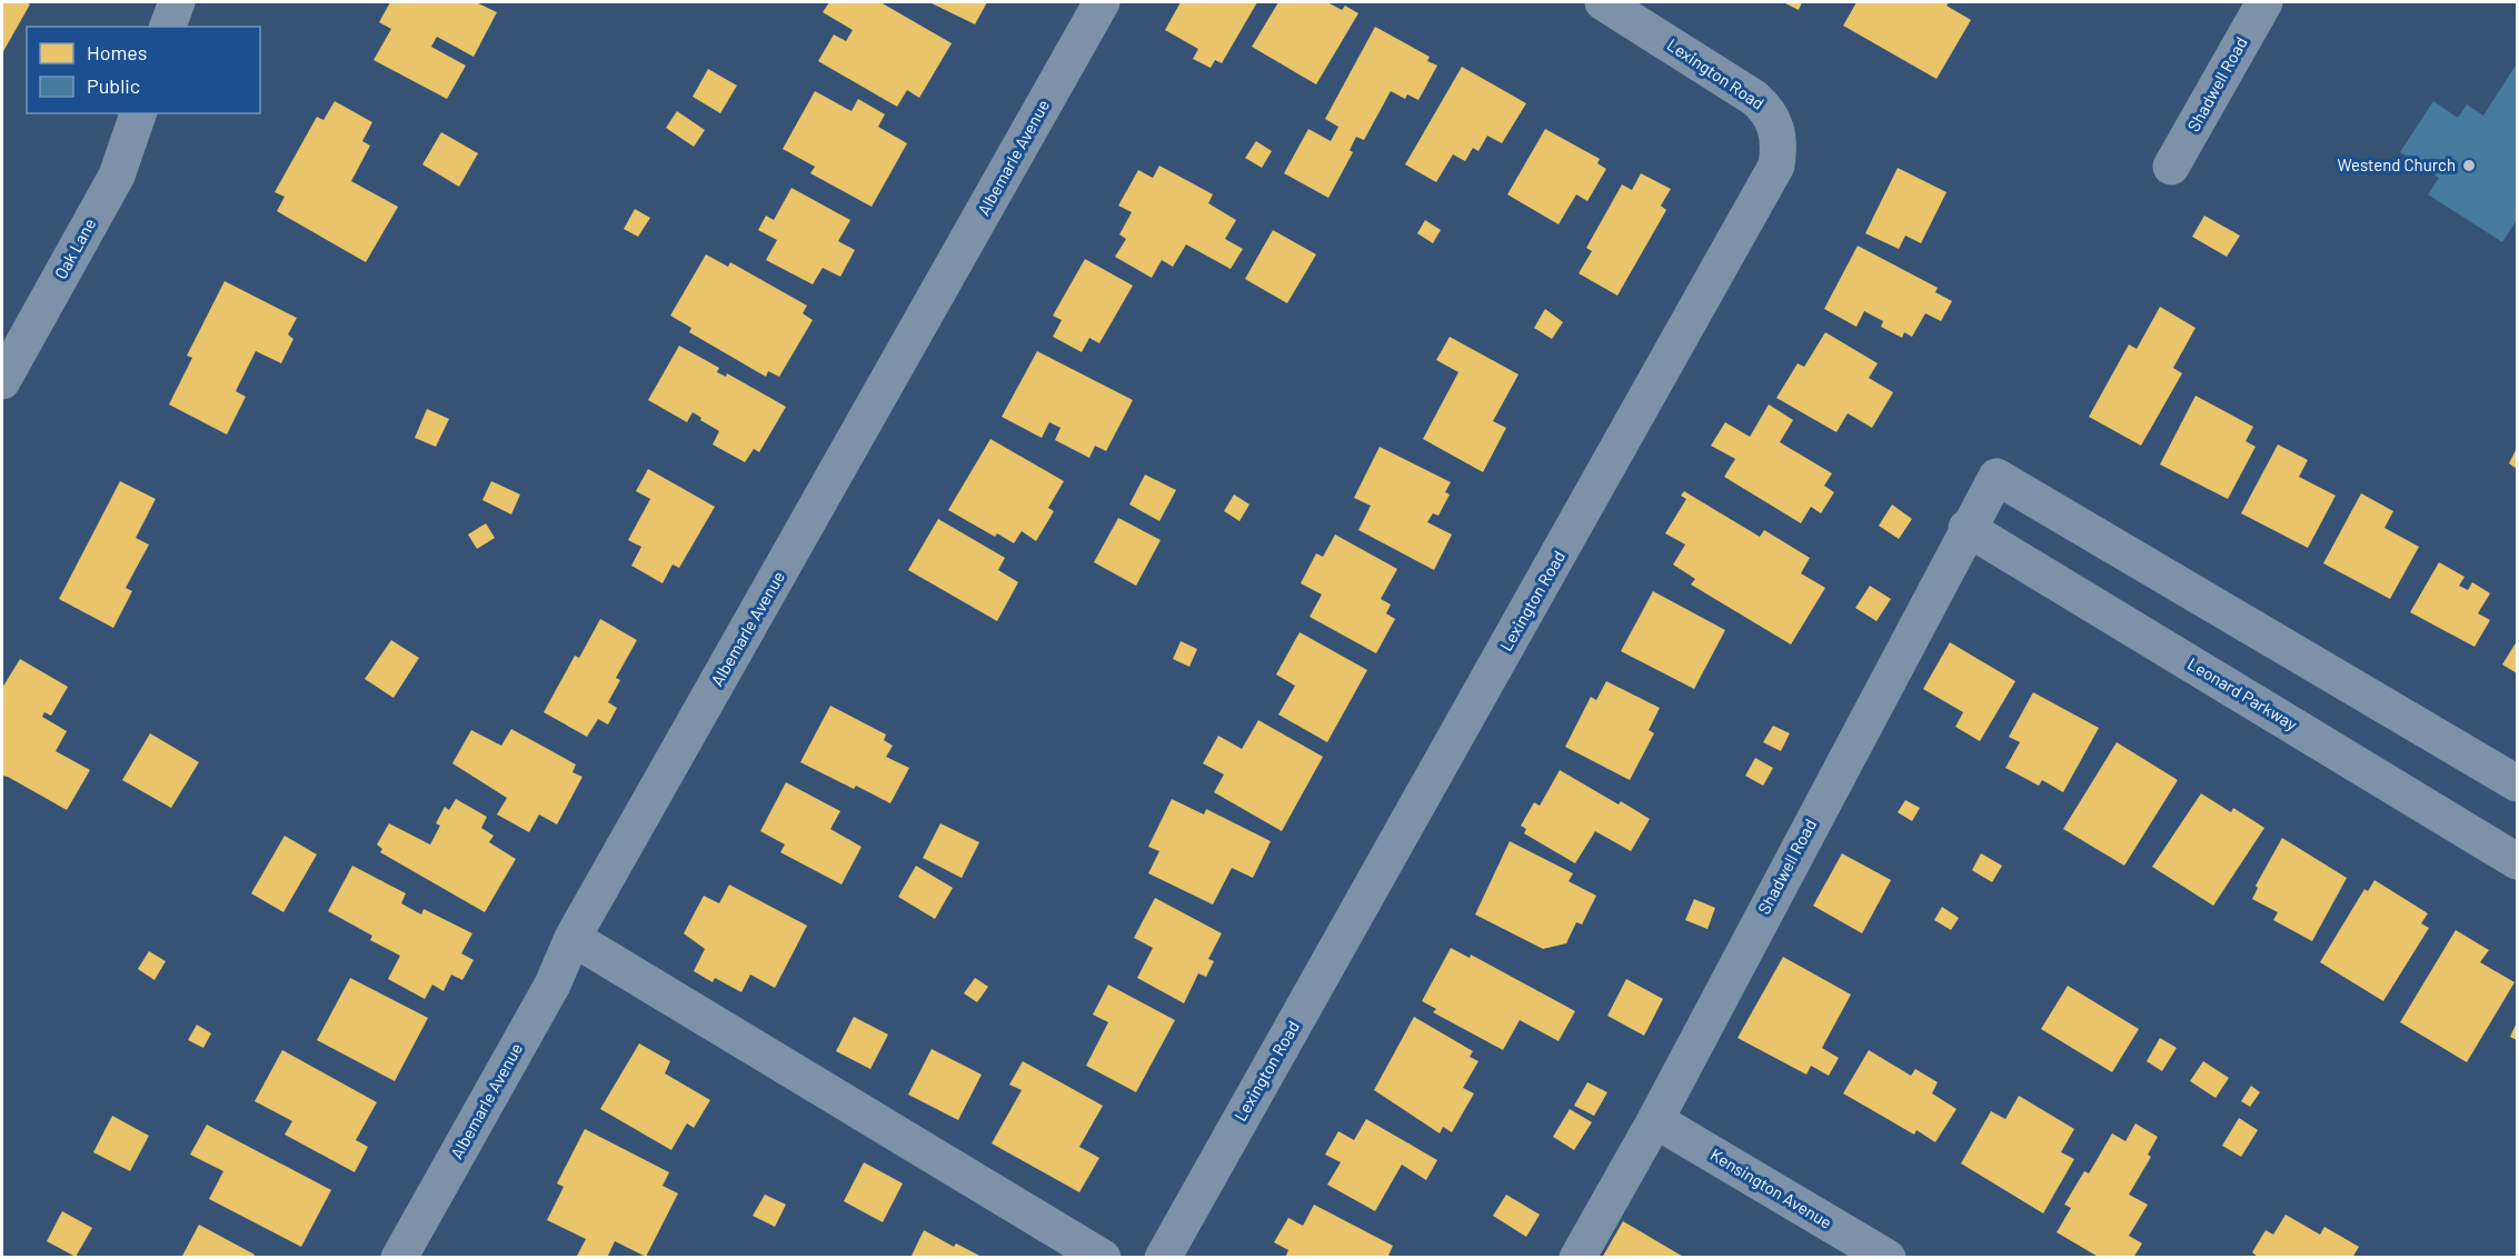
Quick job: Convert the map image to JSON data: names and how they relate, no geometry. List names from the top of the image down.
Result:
{
  "streets": {
    "street": [
      "Lexington Road",
      "Shadwell Road",
      "Albemarle Avenue",
      "Oak Lane",
      "Leonard Parkway",
      "Kensington Avenue"
    ]
  },
  "crossings": [
    ["Shadwell Road", "Leonard Parkway"],
    ["Shadwell Road", "Kensington Avenue"]
  ],
  "places": ["Westend Church"],
  "legend": ["Homes", "Public"]
}
